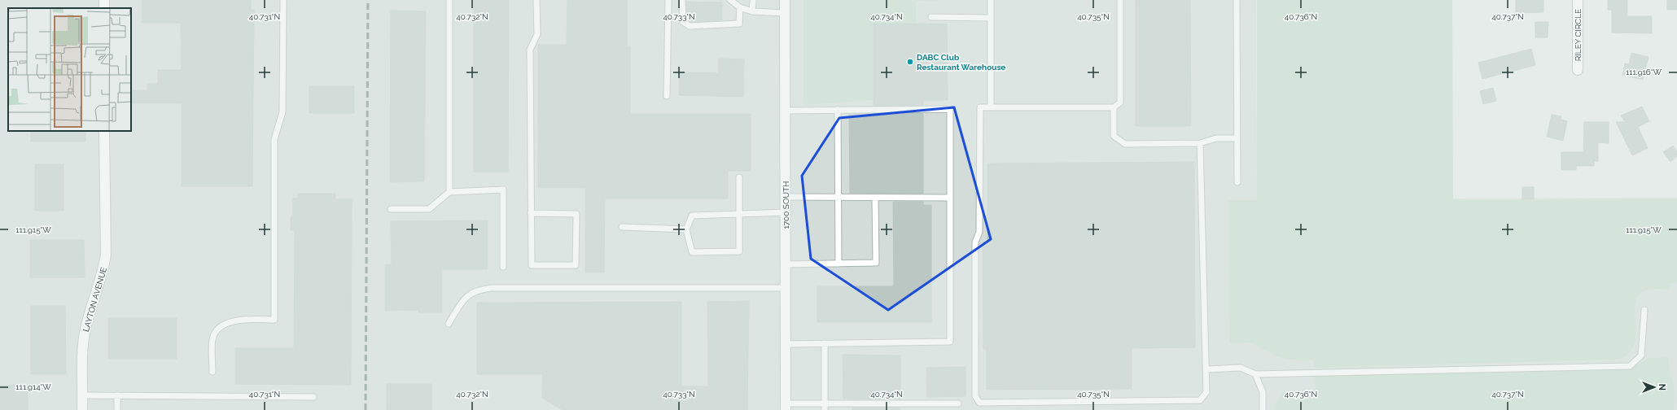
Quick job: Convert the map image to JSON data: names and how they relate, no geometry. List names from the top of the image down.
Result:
{
  "streets": {
    "street": ["RILEY CIRCLE", "1700 SOUTH", "LAYTON AVENUE"]
  },
  "places": ["DABC Club Restaurant Warehouse"],
  "north": "right",
  "coordinates": [
    "40.731°N",
    "40.732°N",
    "40.733°N",
    "40.734°N",
    "40.735°N",
    "40.736°N",
    "40.737°N",
    "111.916°W",
    "111.915°W",
    "111.914°W"
  ]
}
